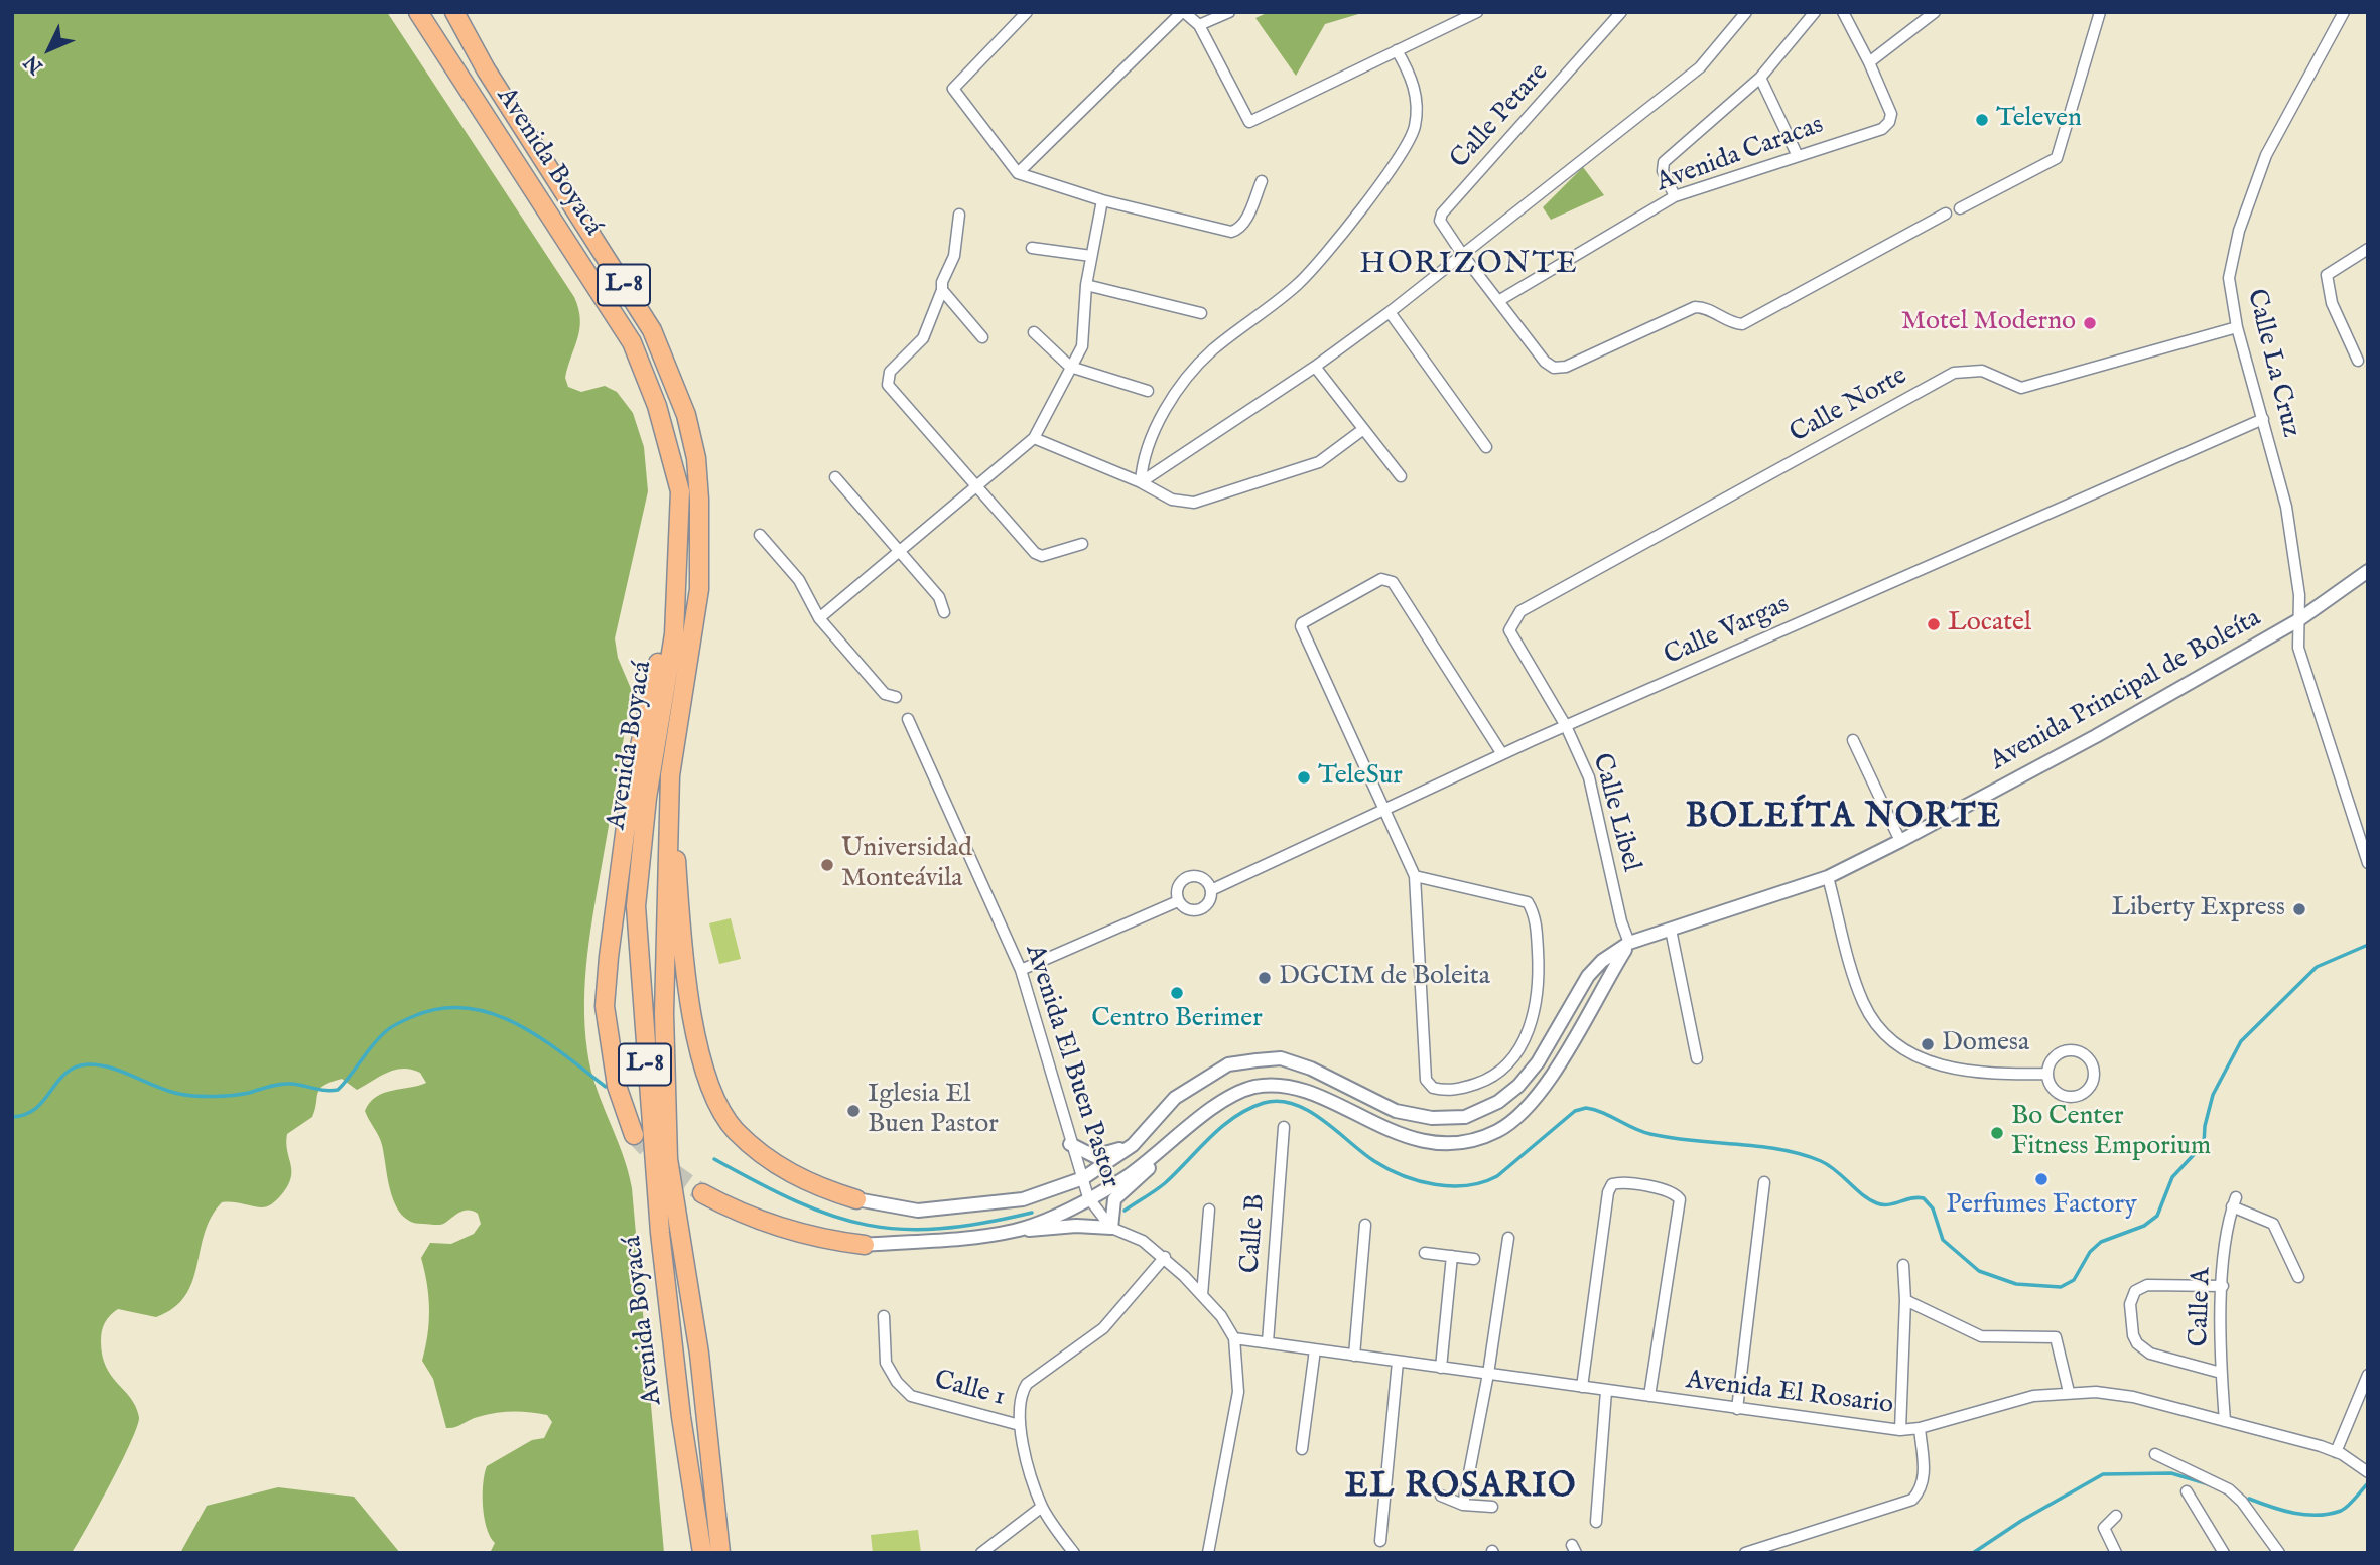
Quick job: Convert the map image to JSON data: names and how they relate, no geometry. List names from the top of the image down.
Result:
{
  "streets": {
    "highway": ["Avenida Boyacá", "L-8"],
    "street": [
      "Calle Petare",
      "Avenida Caracas",
      "Calle La Cruz",
      "Calle Norte",
      "Calle Vargas",
      "Avenida Principal de Boleíta",
      "Calle Libel",
      "Avenida El Buen Pastor",
      "Calle B",
      "Calle A",
      "Calle 1",
      "Avenida El Rosario"
    ]
  },
  "crossings": [
    ["Calle Petare", "Avenida Caracas"],
    ["Calle La Cruz", "Calle Norte"],
    ["Calle La Cruz", "Calle Vargas"],
    ["Calle La Cruz", "Avenida Principal de Boleíta"],
    ["Calle Norte", "Calle Libel"],
    ["Calle Vargas", "Calle Libel"],
    ["Calle Vargas", "Avenida El Buen Pastor"],
    ["Avenida El Buen Pastor", "Avenida El Rosario"],
    ["Calle B", "Avenida El Rosario"],
    ["Calle A", "Avenida El Rosario"]
  ],
  "districts": ["HORIZONTE", "BOLEÍTA NORTE", "EL ROSARIO"],
  "places": [
    "Televen",
    "Motel Moderno",
    "Locatel",
    "TeleSur",
    "Universidad Monteávila",
    "Liberty Express",
    "DGCIM de Boleita",
    "Centro Berimer",
    "Domesa",
    "Iglesia El Buen Pastor",
    "Bo Center Fitness Emporium",
    "Perfumes Factory"
  ],
  "north": "bottom left"
}
